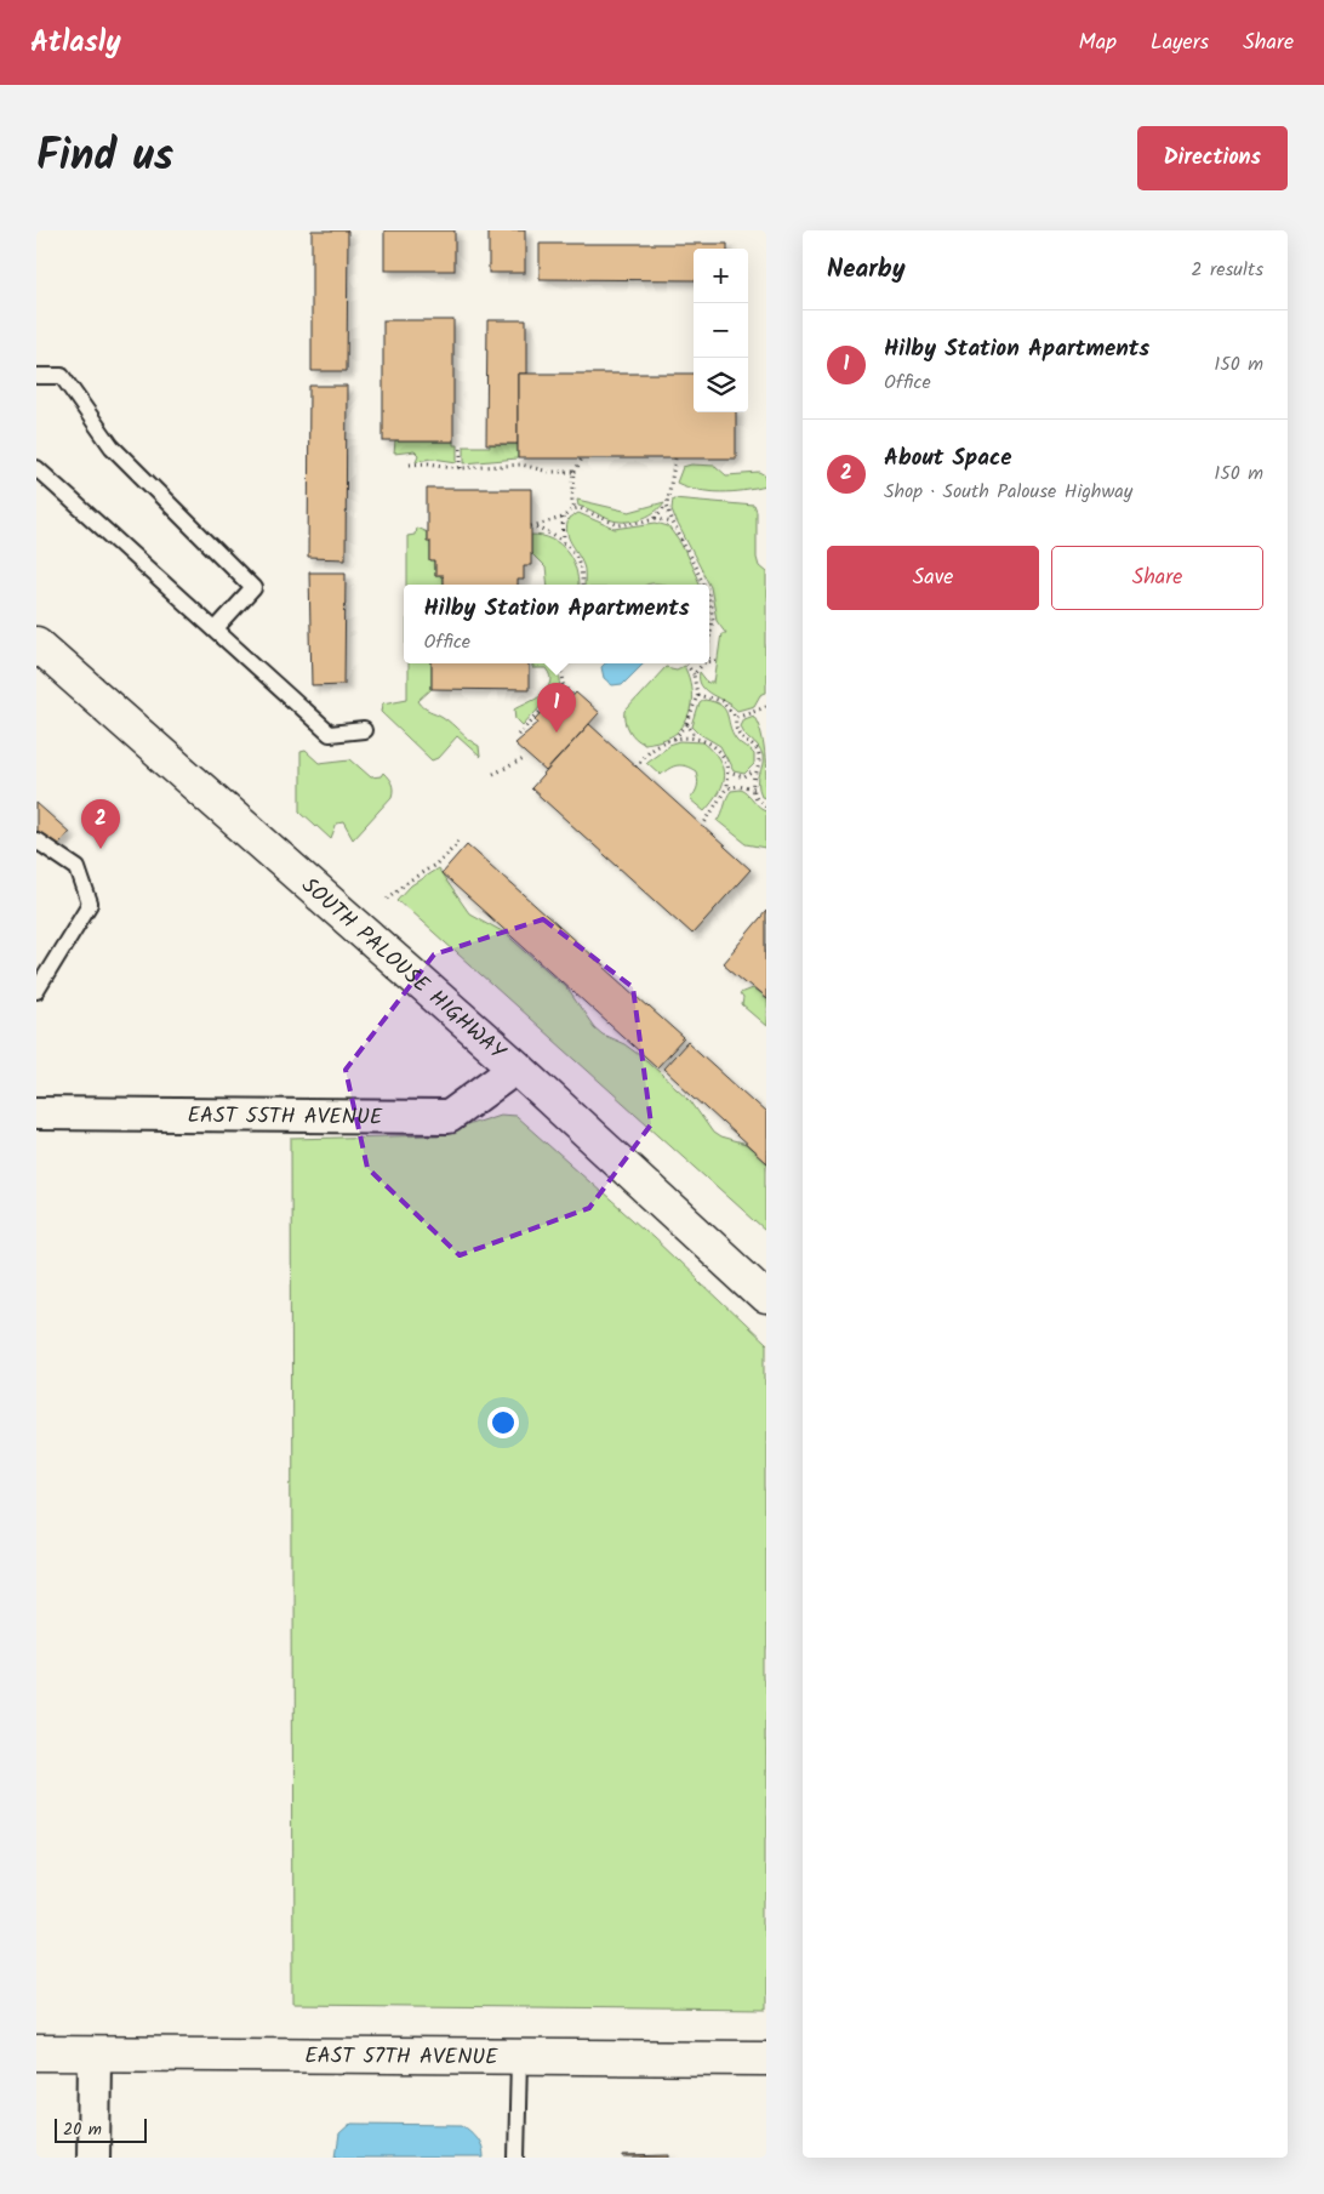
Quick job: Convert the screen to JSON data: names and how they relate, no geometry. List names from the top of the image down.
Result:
{
  "streets": {
    "main road": ["SOUTH PALOUSE HIGHWAY", "EAST 57TH AVENUE"],
    "street": ["EAST 55TH AVENUE"]
  },
  "crossings": [
    ["SOUTH PALOUSE HIGHWAY", "EAST 55TH AVENUE"]
  ],
  "scale_bar": "20 m",
  "page": {
    "header": "Atlasly",
    "nav": ["Map", "Layers", "Share"],
    "title": "Find us",
    "buttons": [
      "Directions",
      ["Save", "Share"]
    ],
    "heading": ["Nearby", "2 results"],
    "map_buttons": ["+", "−"],
    "list": [
      {
        "mark": "1",
        "name": "Hilby Station Apartments",
        "note": "Office",
        "value": "150 m"
      },
      {
        "mark": "2",
        "name": "About Space",
        "note": "Shop · South Palouse Highway",
        "value": "150 m"
      }
    ],
    "popup": ["Hilby Station Apartments", "Office"],
    "pins": ["1", "2"],
    "scale": "20 m"
  }
}
